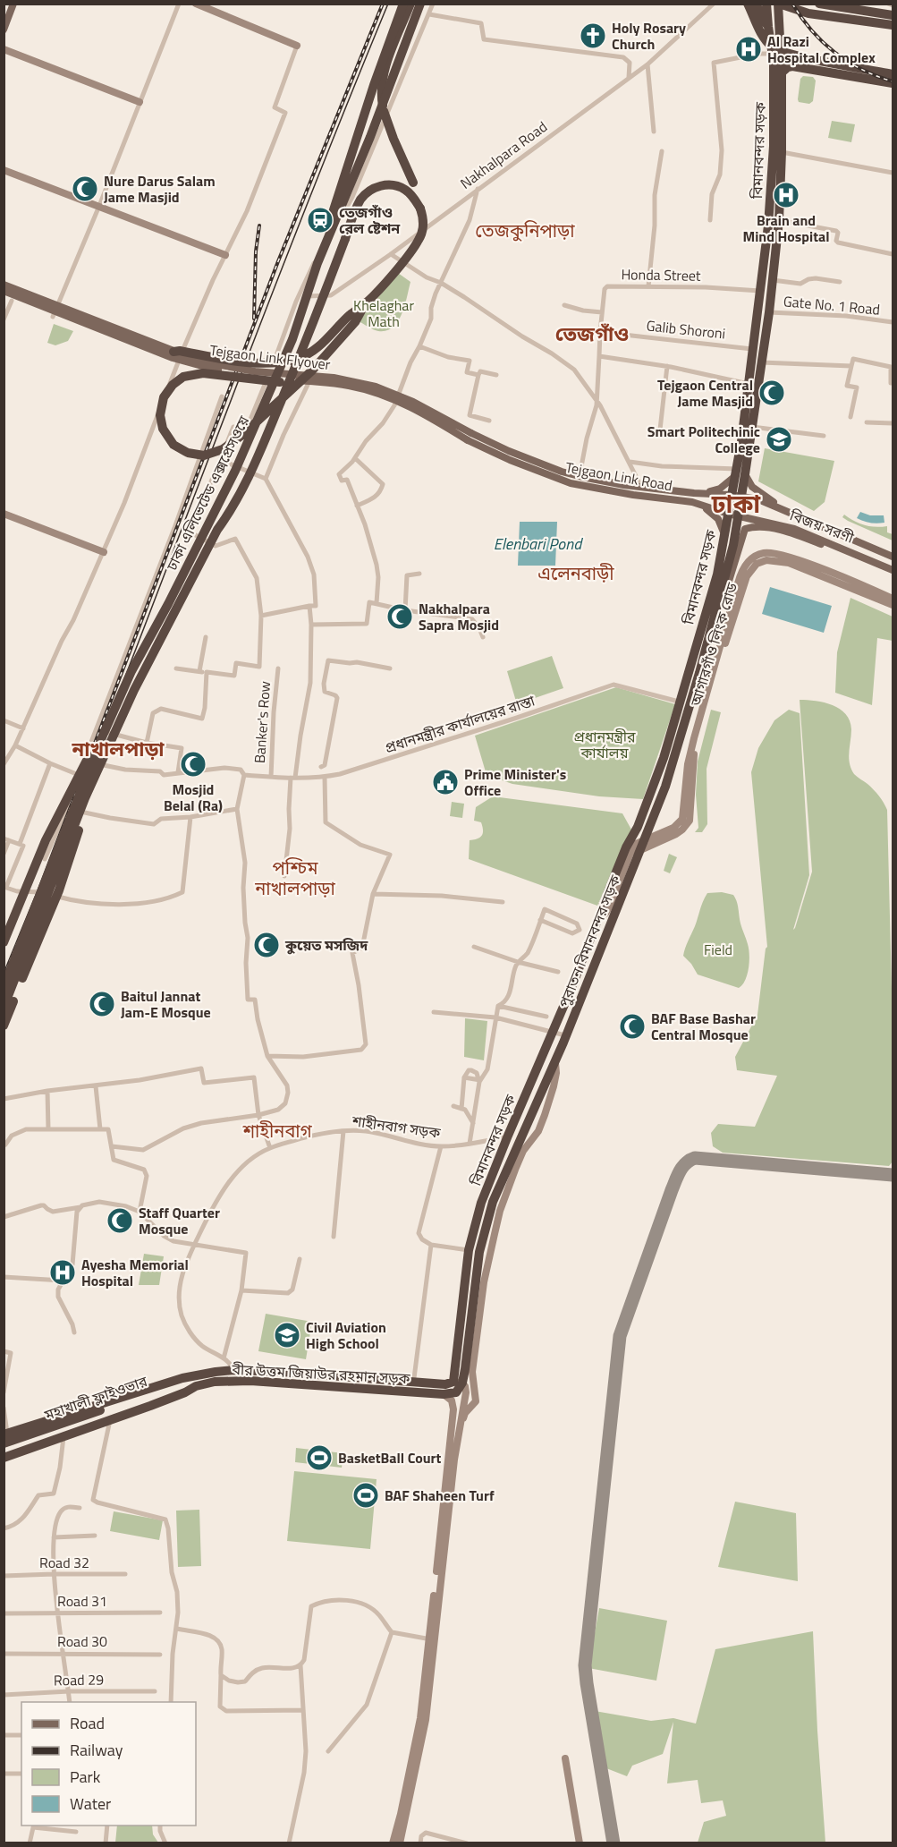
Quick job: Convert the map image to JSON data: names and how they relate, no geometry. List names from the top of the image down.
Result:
{
  "streets": {
    "highway": [
      "বিমানবন্দর সড়ক",
      "ঢাকা এলিভেটেড এক্সপ্রেসওয়ে",
      "পুরাতন বিমানবন্দর সড়ক",
      "বীর উত্তম জিয়াউর রহমান সড়ক",
      "মহাখালী ফ্লাইওভার"
    ],
    "main road": [
      "Tejgaon Link Flyover",
      "Tejgaon Link Road",
      "বিজয় সরণী",
      "আগারগাঁও লিংক রোড"
    ],
    "street": [
      "Nakhalpara Road",
      "Honda Street",
      "Gate No. 1 Road",
      "Galib Shoroni",
      "Banker's Row",
      "প্রধানমন্ত্রীর কার্যালয়ের রাস্তা",
      "শাহীনবাগ সড়ক",
      "Road 32",
      "Road 31",
      "Road 30",
      "Road 29"
    ]
  },
  "crossings": [
    ["বিমানবন্দর সড়ক", "Honda Street"],
    ["বিমানবন্দর সড়ক", "Gate No. 1 Road"],
    ["বিমানবন্দর সড়ক", "Galib Shoroni"],
    ["বিমানবন্দর সড়ক", "Tejgaon Link Road"],
    ["বিমানবন্দর সড়ক", "বিজয় সরণী"],
    ["বিমানবন্দর সড়ক", "আগারগাঁও লিংক রোড"],
    ["বিমানবন্দর সড়ক", "প্রধানমন্ত্রীর কার্যালয়ের রাস্তা"],
    ["বিমানবন্দর সড়ক", "পুরাতন বিমানবন্দর সড়ক"],
    ["বিমানবন্দর সড়ক", "শাহীনবাগ সড়ক"],
    ["বিমানবন্দর সড়ক", "বীর উত্তম জিয়াউর রহমান সড়ক"],
    ["Honda Street", "Galib Shoroni"],
    ["Tejgaon Link Flyover", "Tejgaon Link Road"],
    ["Tejgaon Link Road", "বিজয় সরণী"],
    ["Tejgaon Link Road", "পুরাতন বিমানবন্দর সড়ক"],
    ["বিজয় সরণী", "পুরাতন বিমানবন্দর সড়ক"],
    ["আগারগাঁও লিংক রোড", "পুরাতন বিমানবন্দর সড়ক"],
    ["Banker's Row", "প্রধানমন্ত্রীর কার্যালয়ের রাস্তা"],
    ["পুরাতন বিমানবন্দর সড়ক", "বীর উত্তম জিয়াউর রহমান সড়ক"],
    ["শাহীনবাগ সড়ক", "বীর উত্তম জিয়াউর রহমান সড়ক"],
    ["বীর উত্তম জিয়াউর রহমান সড়ক", "মহাখালী ফ্লাইওভার"]
  ],
  "districts": [
    "তেজকুনিপাড়া",
    "তেজগাঁও",
    "ঢাকা",
    "এলেনবাড়ী",
    "নাখালপাড়া",
    "পশ্চিম নাখালপাড়া",
    "শাহীনবাগ"
  ],
  "water": ["Elenbari Pond"],
  "parks": ["Khelaghar Math", "প্রধানমন্ত্রীর কার্যালয়", "Field"],
  "places": {
    "church": ["Holy Rosary Church"],
    "hospital": ["Al Razi Hospital Complex", "Brain and Mind Hospital", "Ayesha Memorial Hospital"],
    "mosque": [
      "Nure Darus Salam Jame Masjid",
      "Tejgaon Central Jame Masjid",
      "Nakhalpara Sapra Mosjid",
      "Mosjid Belal (Ra)",
      "কুয়েত মসজিদ",
      "Baitul Jannat Jam-E Mosque",
      "BAF Base Bashar Central Mosque",
      "Staff Quarter Mosque"
    ],
    "station": ["তেজগাঁও রেল ষ্টেশন"],
    "school or university": ["Smart Politechinic College", "Civil Aviation High School"],
    "public building": ["Prime Minister's Office"],
    "sports": ["BasketBall Court", "BAF Shaheen Turf"]
  },
  "legend": [
    "Road",
    "Railway",
    "Park",
    "Water"
  ]
}
